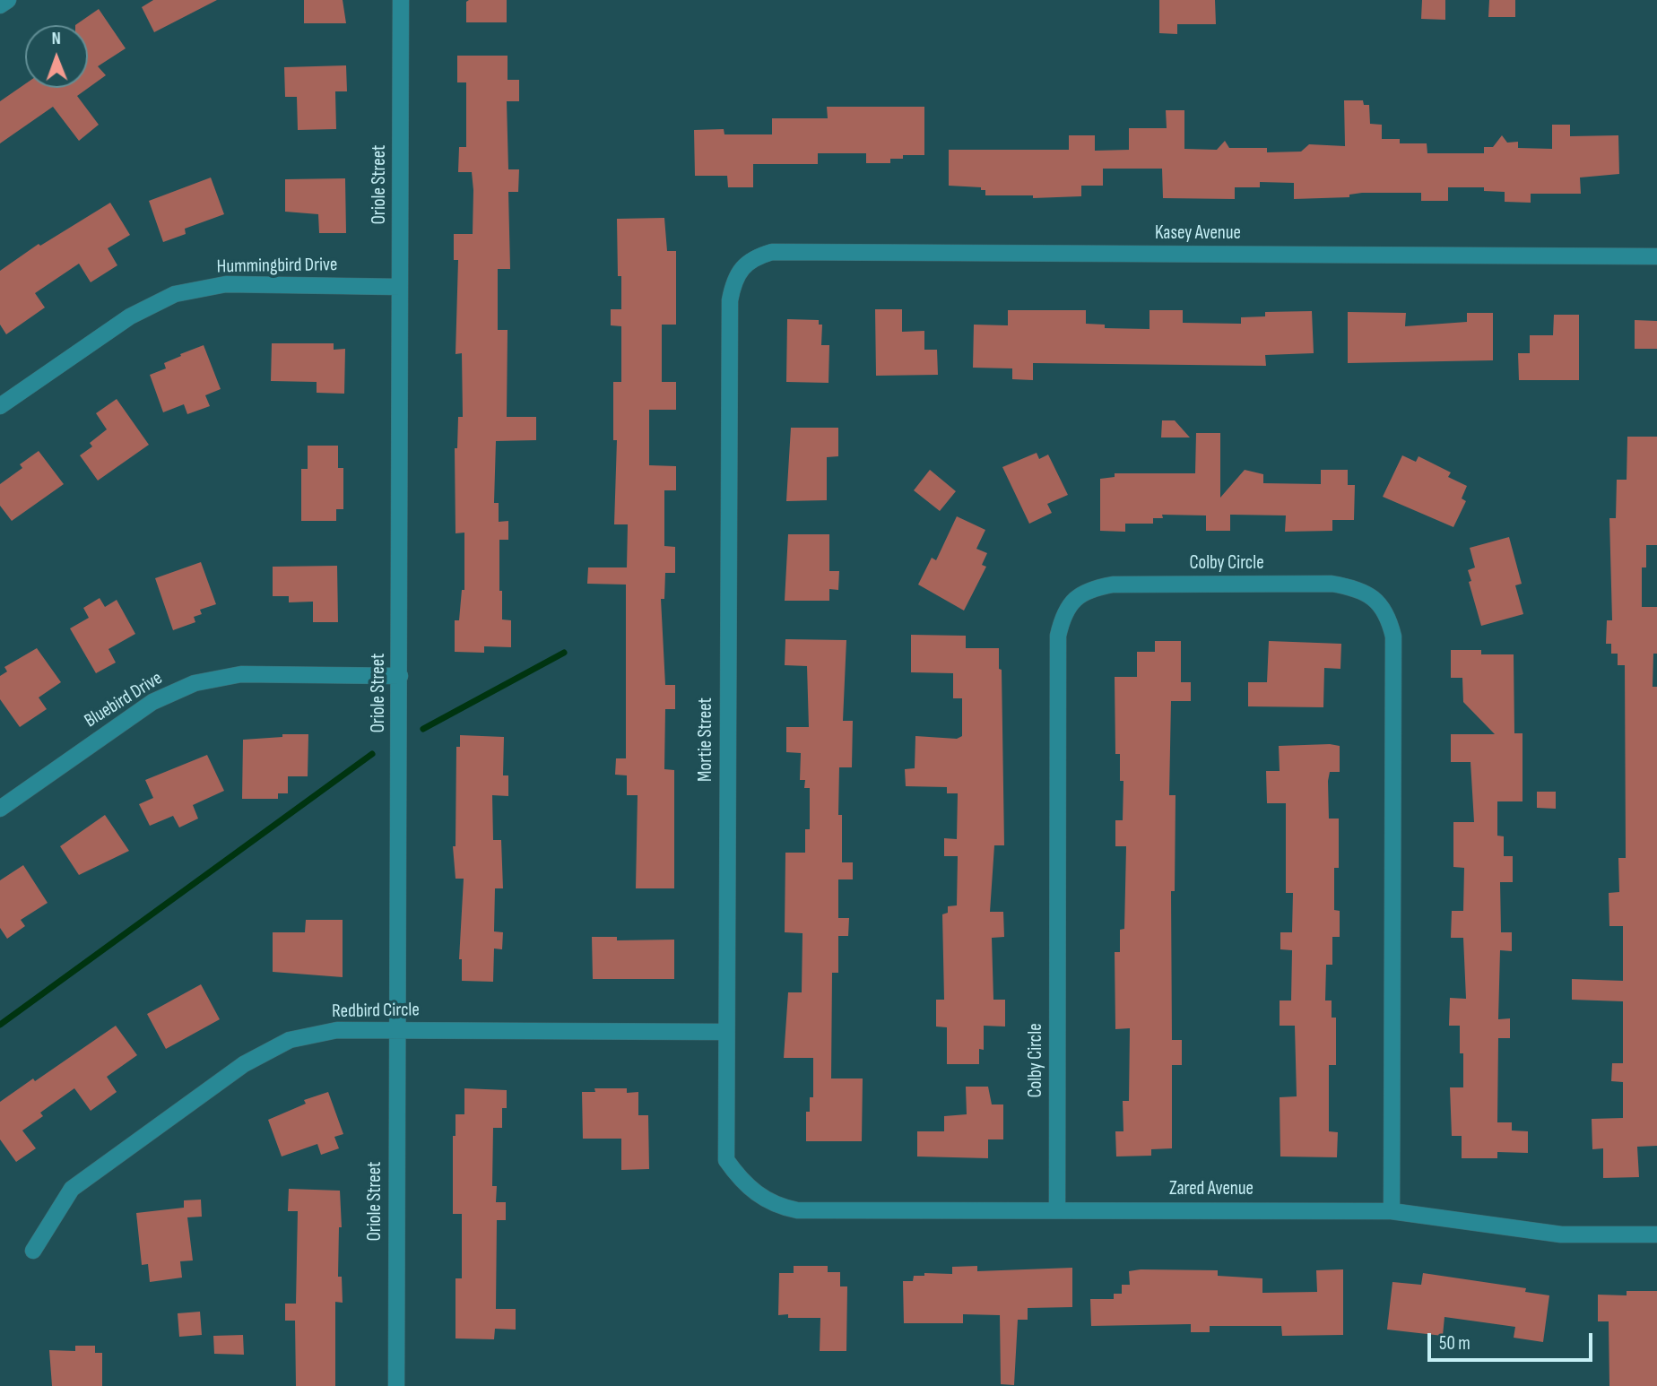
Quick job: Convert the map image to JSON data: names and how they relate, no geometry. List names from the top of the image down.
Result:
{
  "streets": {
    "street": [
      "Oriole Street",
      "Kasey Avenue",
      "Hummingbird Drive",
      "Colby Circle",
      "Bluebird Drive",
      "Mortie Street",
      "Redbird Circle",
      "Zared Avenue"
    ]
  },
  "crossings": [
    ["Oriole Street", "Hummingbird Drive"],
    ["Oriole Street", "Bluebird Drive"],
    ["Oriole Street", "Redbird Circle"],
    ["Kasey Avenue", "Mortie Street"],
    ["Colby Circle", "Zared Avenue"],
    ["Mortie Street", "Redbird Circle"],
    ["Mortie Street", "Zared Avenue"]
  ],
  "scale_bar": "50 m",
  "north": "top"
}
